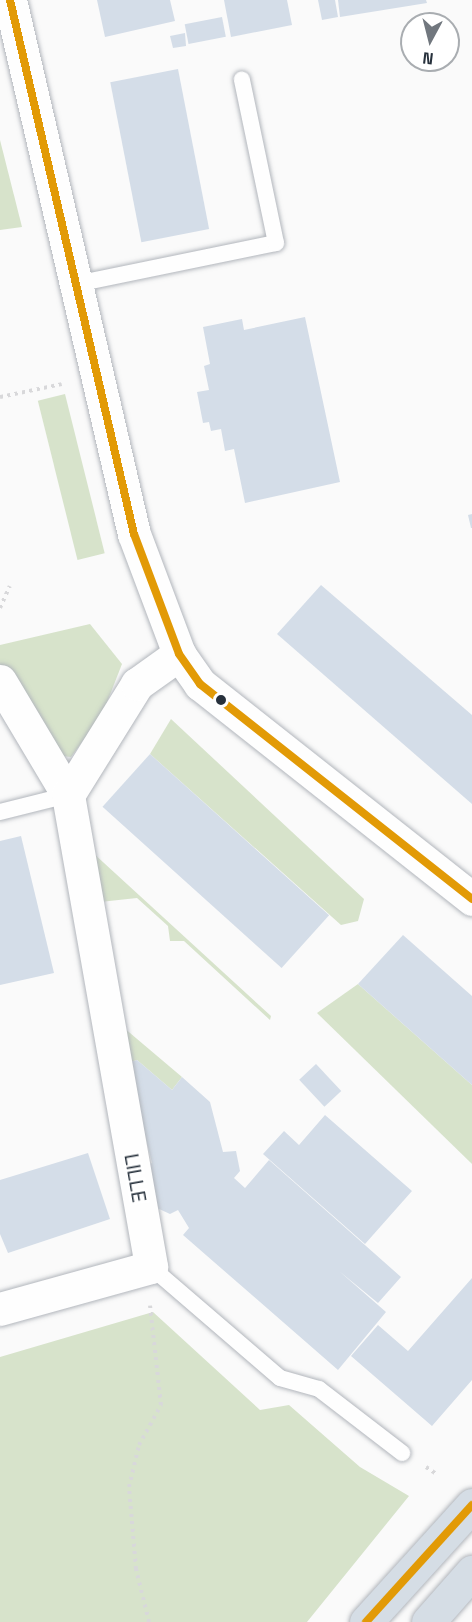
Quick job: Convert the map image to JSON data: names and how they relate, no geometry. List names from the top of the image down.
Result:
{
  "streets": {
    "street": ["LILLE"]
  },
  "north": "bottom"
}
